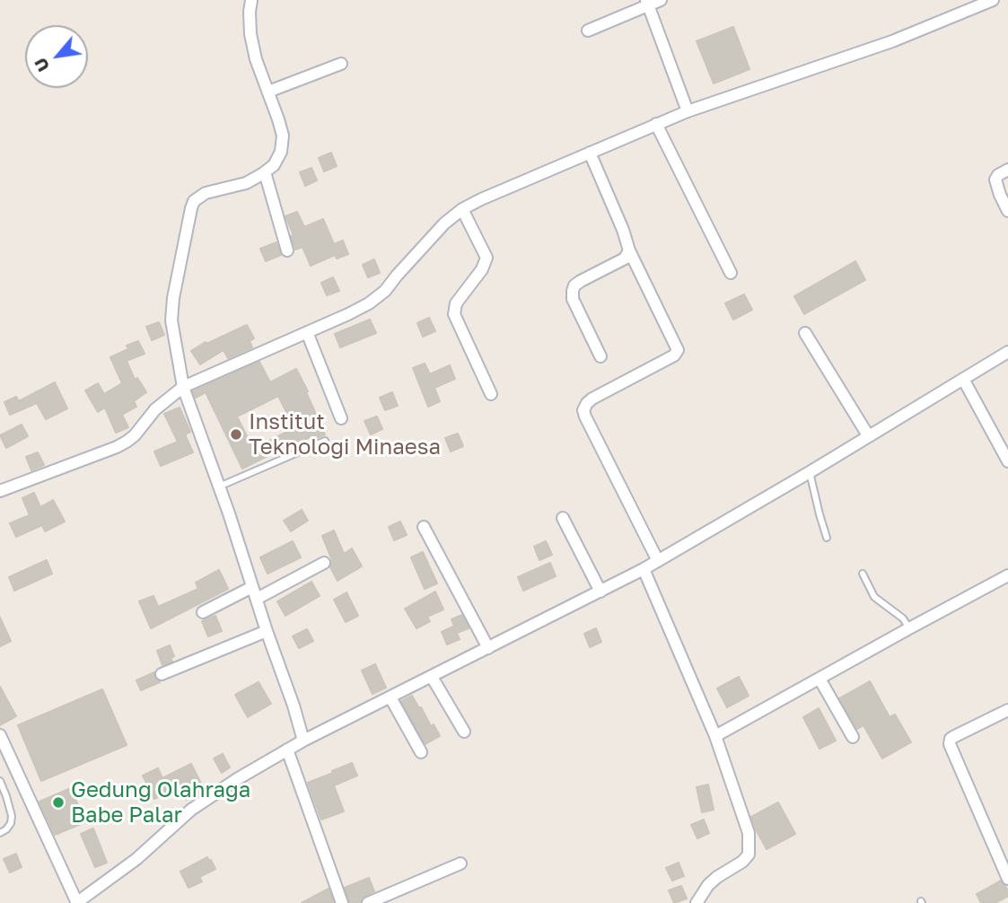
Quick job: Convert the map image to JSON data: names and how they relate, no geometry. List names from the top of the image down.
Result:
{
  "places": ["Institut Teknologi Minaesa", "Gedung Olahraga Babe Palar"],
  "north": "bottom left"
}
